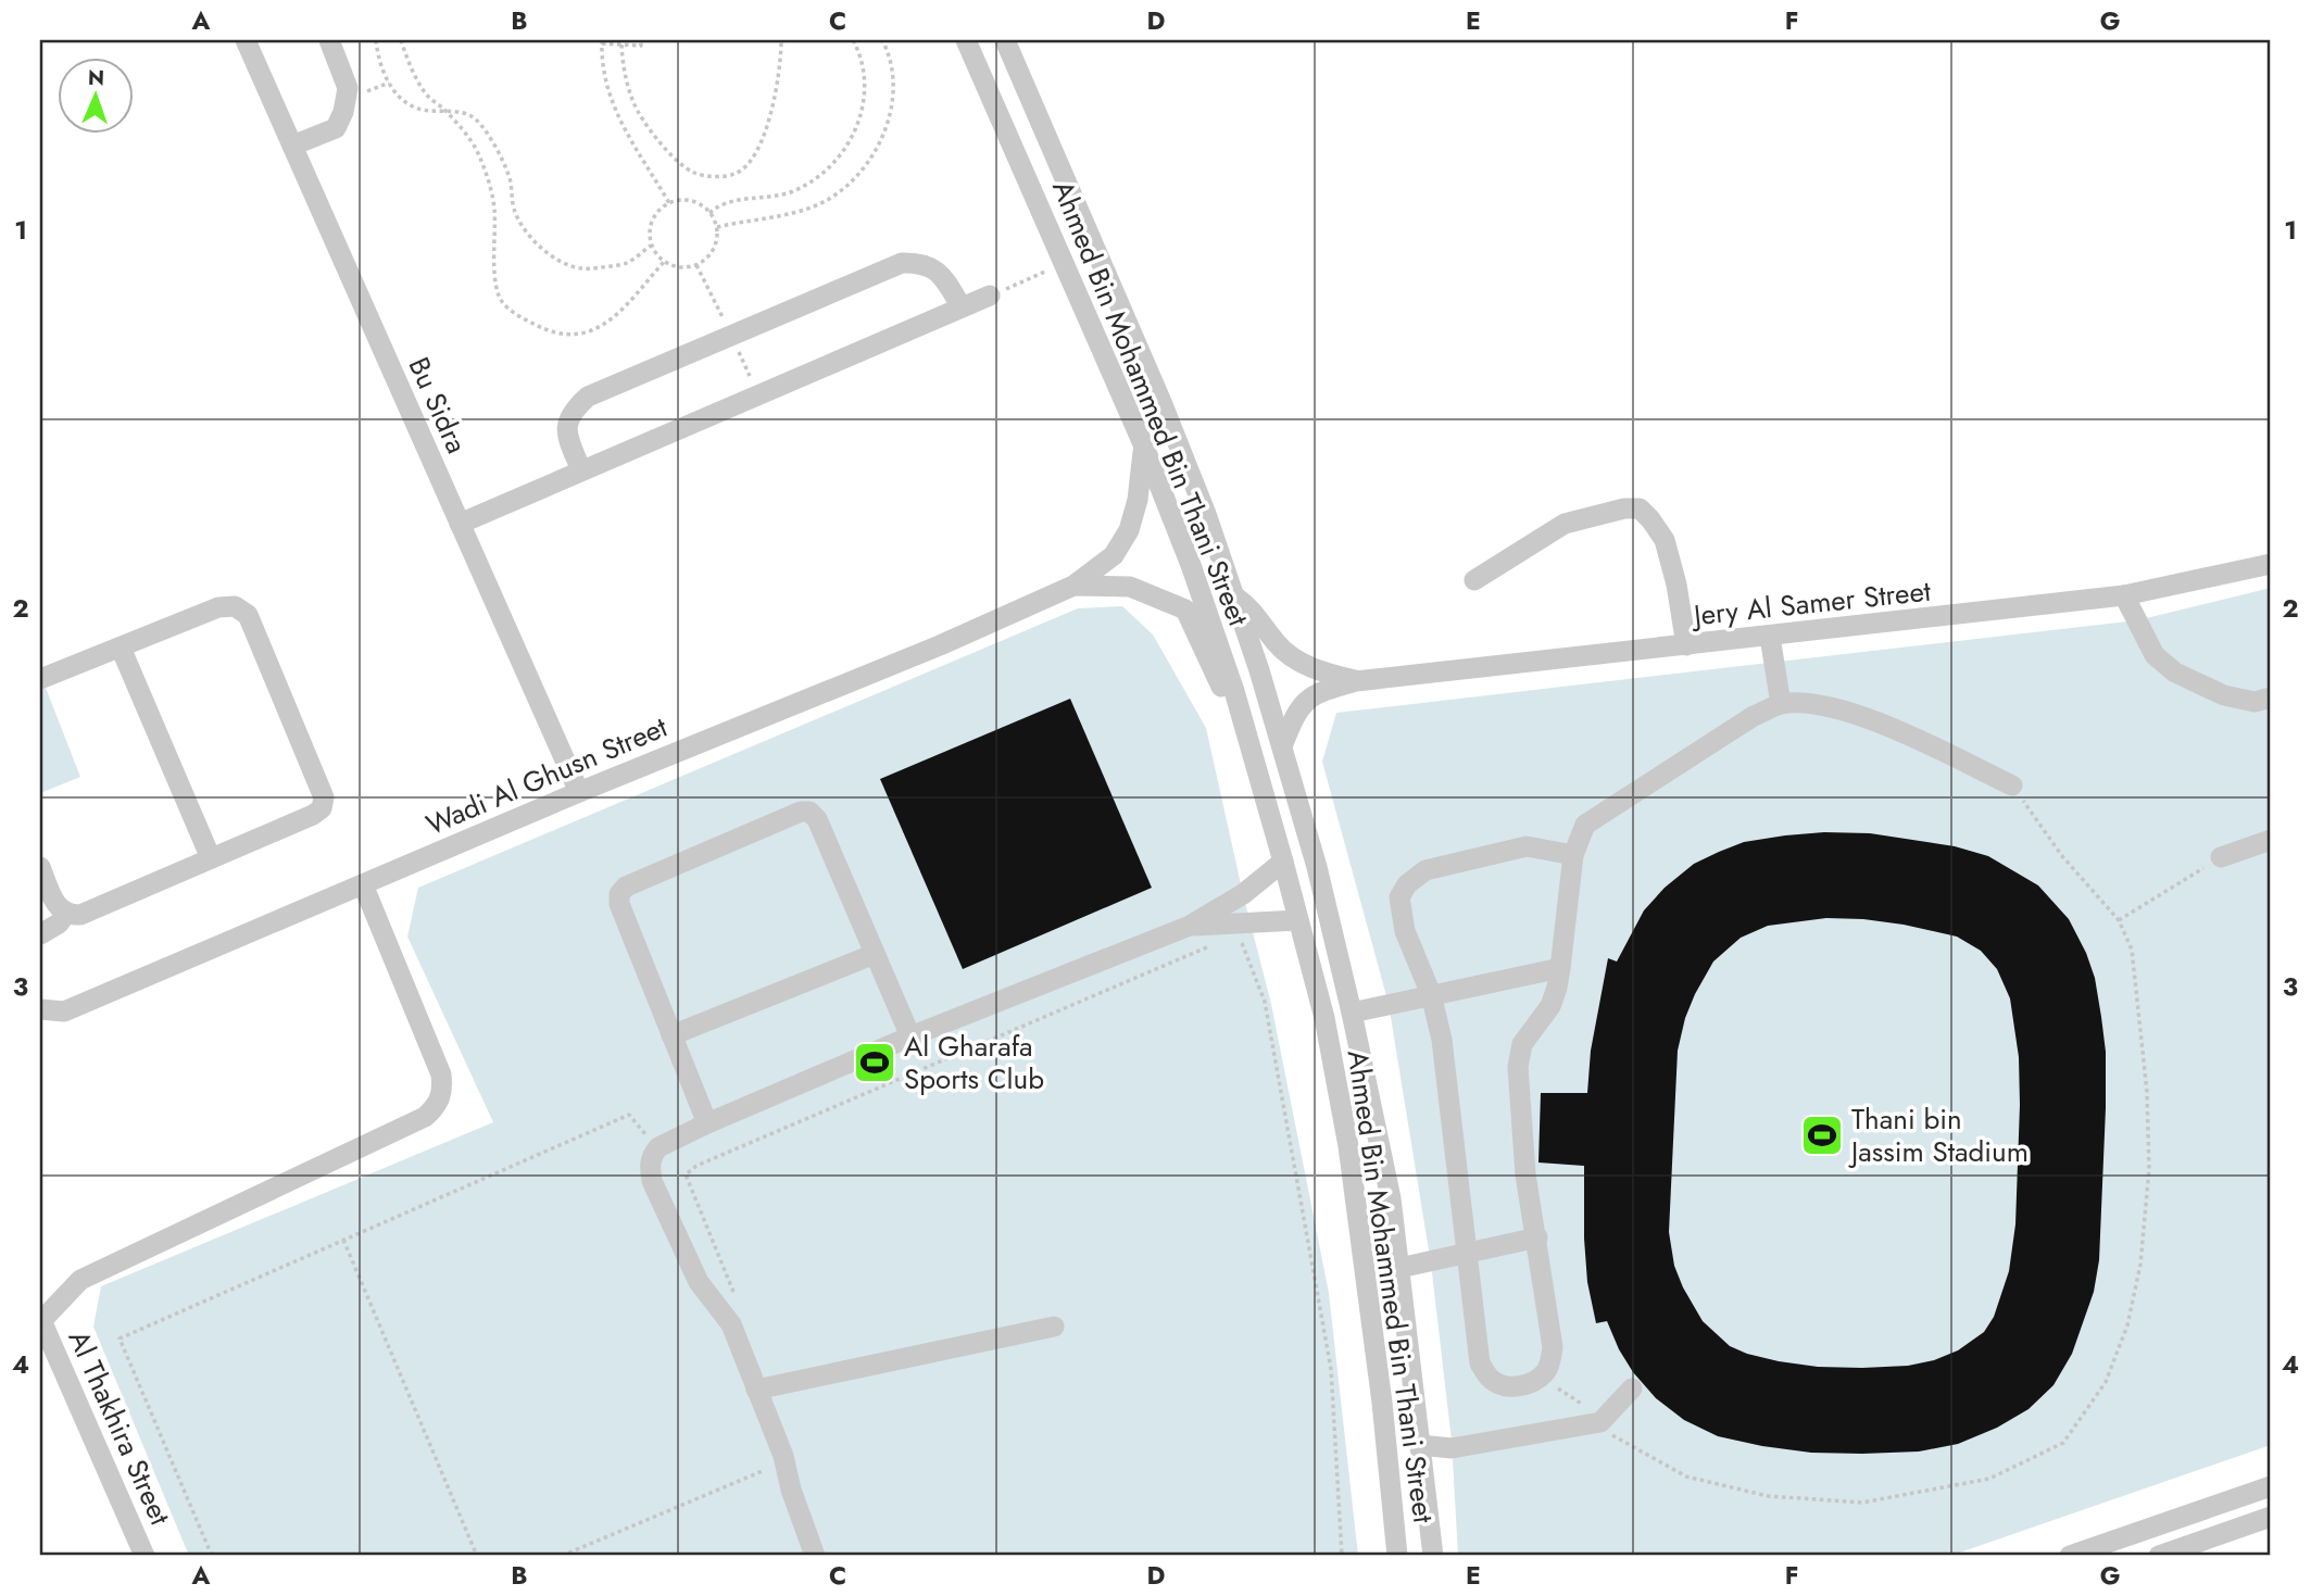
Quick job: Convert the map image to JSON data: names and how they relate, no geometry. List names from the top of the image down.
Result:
{
  "streets": {
    "street": [
      "Ahmed Bin Mohammed Bin Thani Street",
      "Bu Sidra",
      "Jery Al Samer Street",
      "Wadi Al Ghusn Street",
      "Al Thakhira Street"
    ]
  },
  "crossings": [
    ["Ahmed Bin Mohammed Bin Thani Street", "Jery Al Samer Street"],
    ["Ahmed Bin Mohammed Bin Thani Street", "Wadi Al Ghusn Street"],
    ["Bu Sidra", "Wadi Al Ghusn Street"]
  ],
  "places": {
    "sports": ["Al Gharafa Sports Club", "Thani bin Jassim Stadium"]
  },
  "north": "top",
  "grid": {
    "columns": [
      "A",
      "B",
      "C",
      "D",
      "E",
      "F",
      "G"
    ],
    "rows": [
      "1",
      "2",
      "3",
      "4"
    ]
  }
}
